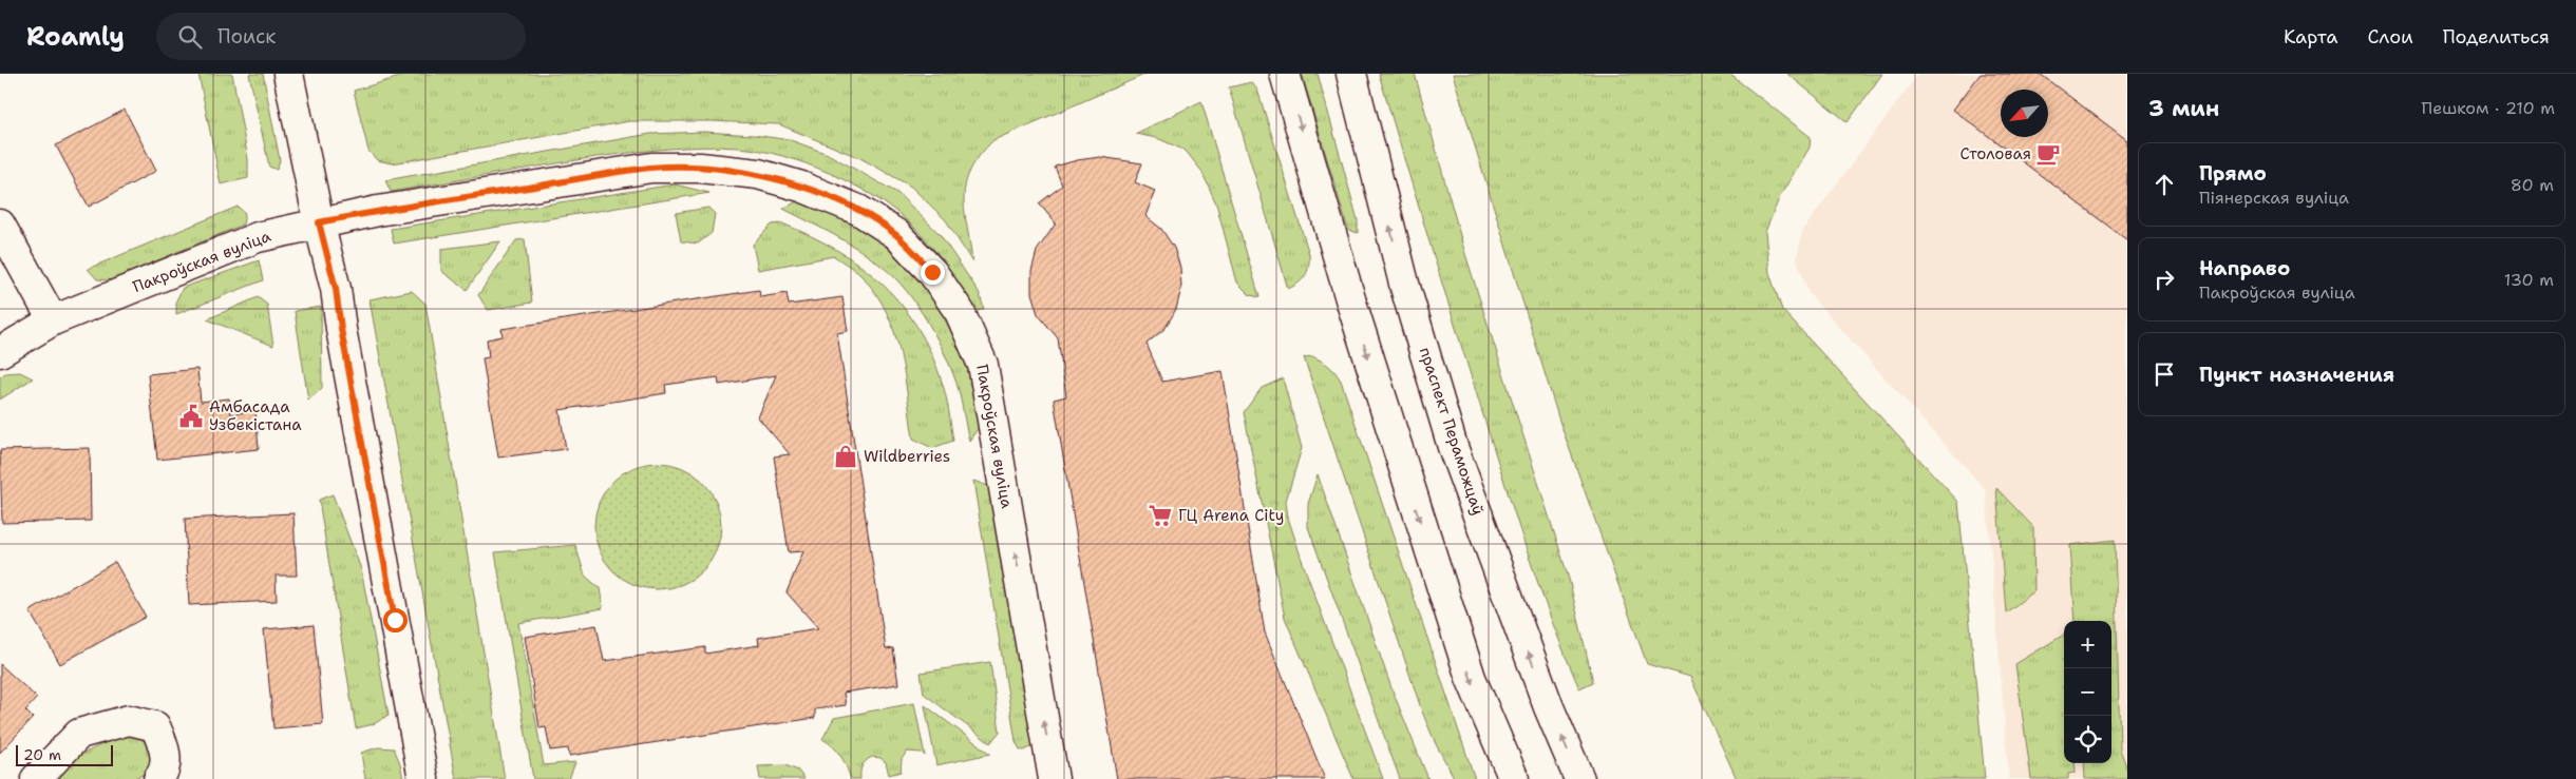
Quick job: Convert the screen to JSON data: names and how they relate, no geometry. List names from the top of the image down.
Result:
{
  "streets": {
    "street": ["Пакроўская вуліца", "праспект Пераможцаў"]
  },
  "places": {
    "cafe": ["Столовая"],
    "public building": ["Амбасада Узбекістана"],
    "shop": ["Wildberries"],
    "supermarket": ["ГЦ Arena City"]
  },
  "scale_bar": "20 m",
  "north": "bottom left",
  "page": {
    "header": "Roamly",
    "search": "Поиск",
    "nav": ["Карта", "Слои", "Поделиться"],
    "heading": ["3 мин", "Пешком · 210 m"],
    "list": [
      ["Прямо", "Піянерская вуліца", "80 m"],
      ["Направо", "Пакроўская вуліца", "130 m"],
      "Пункт назначения"
    ],
    "map_buttons": ["+", "−"],
    "scale": "20 m"
  }
}
